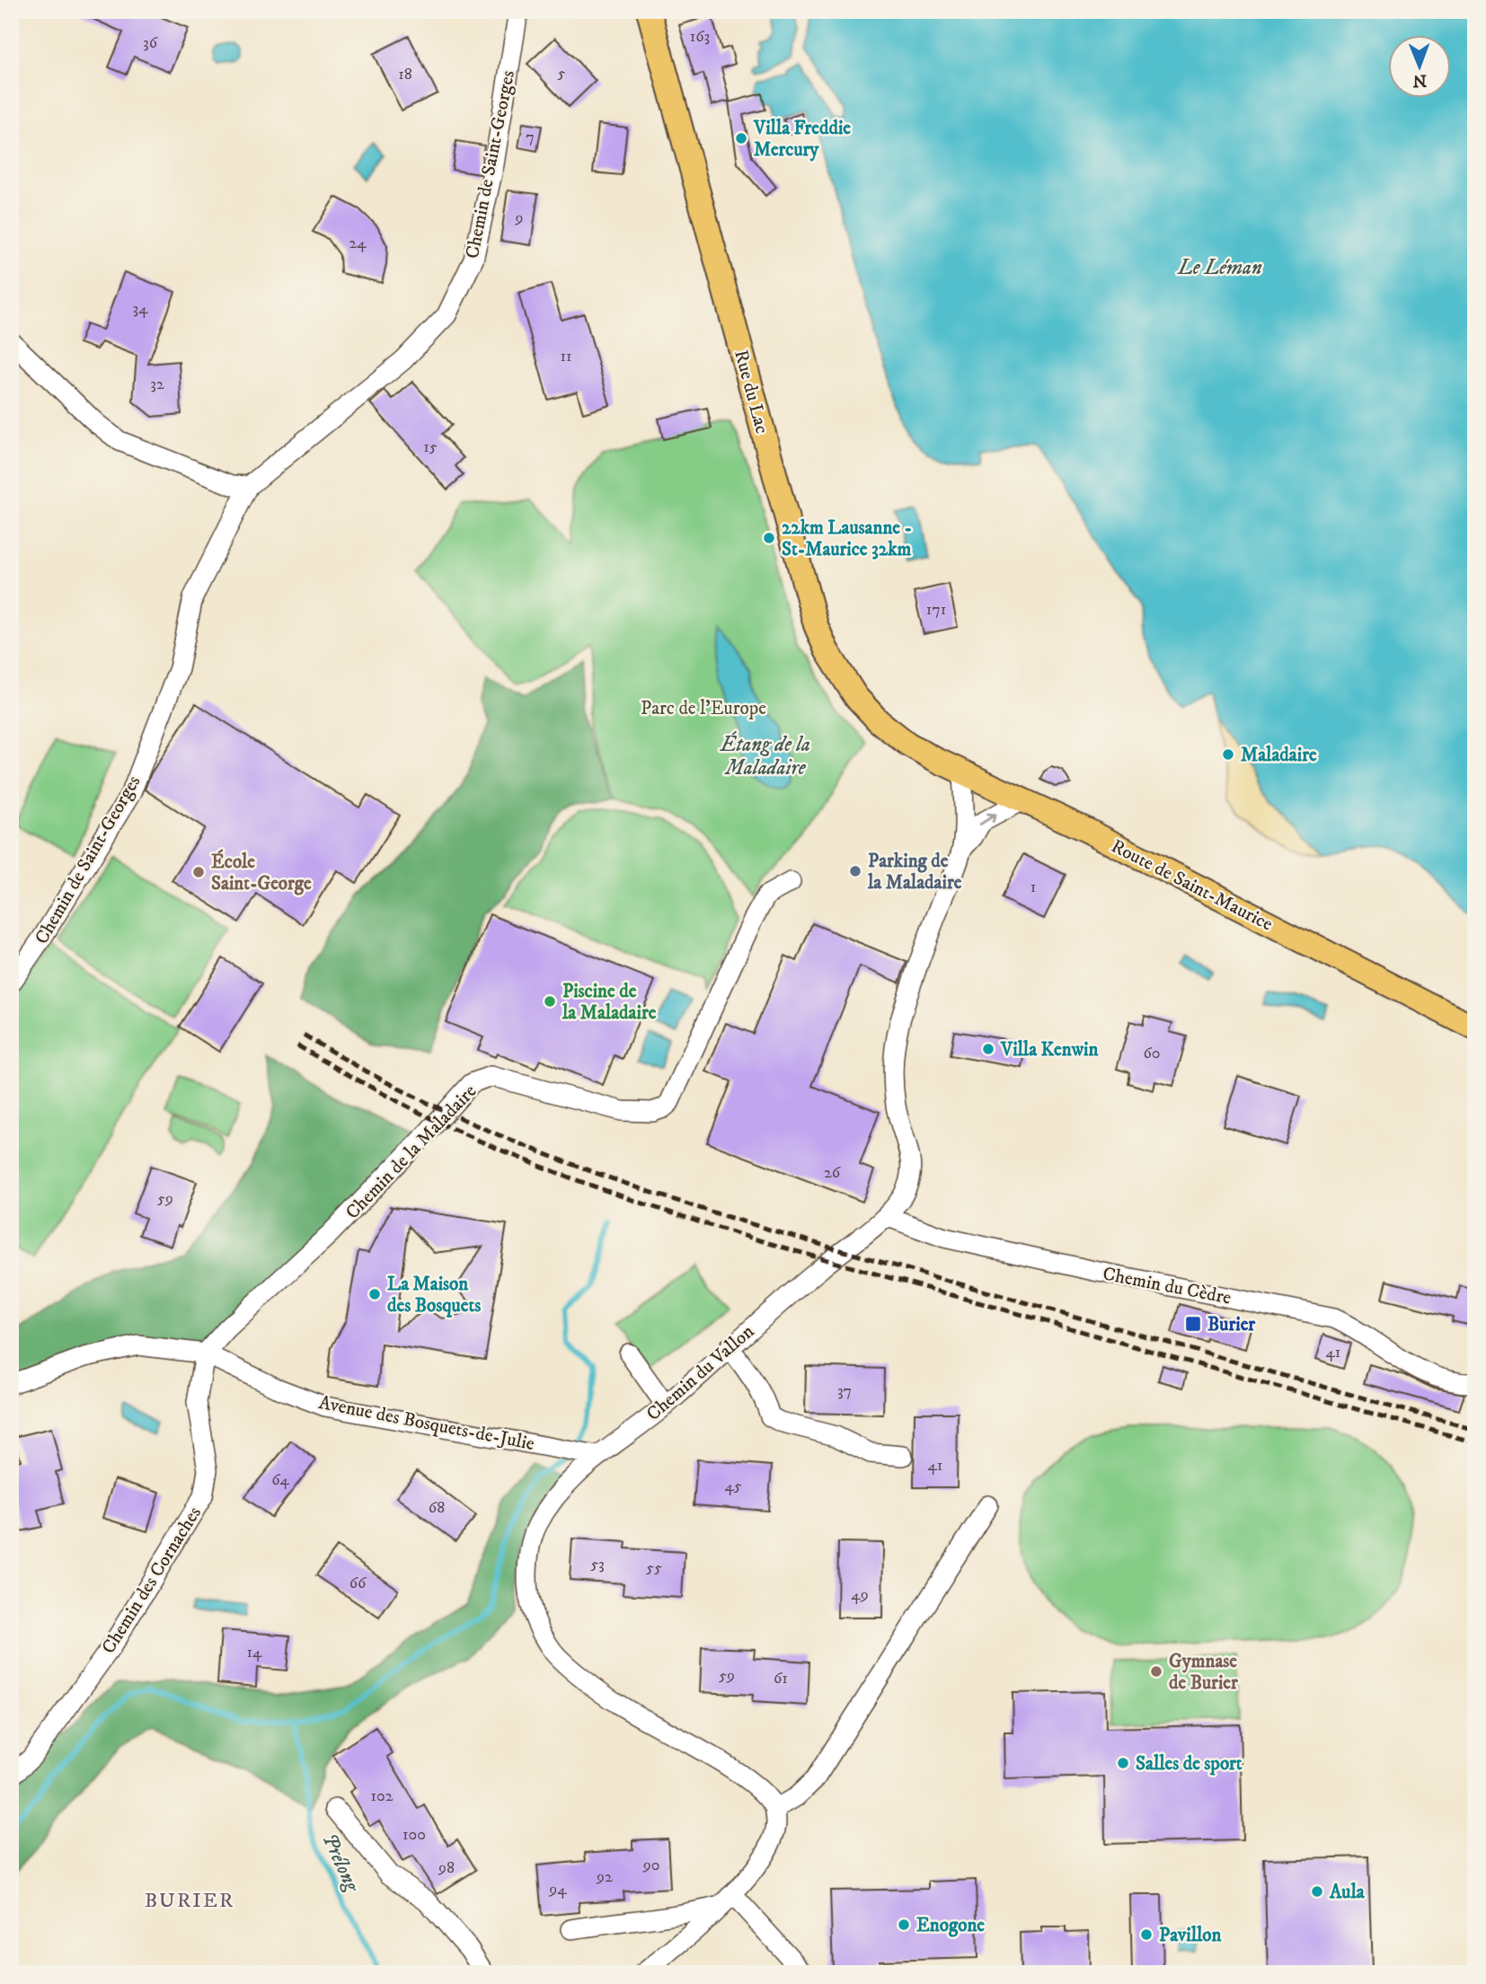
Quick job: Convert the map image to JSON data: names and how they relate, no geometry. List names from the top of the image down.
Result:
{
  "streets": {
    "main road": ["Rue du Lac", "Route de Saint-Maurice"],
    "street": [
      "Chemin de Saint-Georges",
      "Chemin de la Maladaire",
      "Chemin du Cèdre",
      "Chemin du Vallon",
      "Avenue des Bosquets-de-Julie",
      "Chemin des Cornaches"
    ]
  },
  "crossings": [
    ["Rue du Lac", "Route de Saint-Maurice"],
    ["Route de Saint-Maurice", "Chemin du Vallon"],
    ["Chemin de la Maladaire", "Avenue des Bosquets-de-Julie"],
    ["Chemin de la Maladaire", "Chemin des Cornaches"],
    ["Chemin du Cèdre", "Chemin du Vallon"],
    ["Chemin du Vallon", "Avenue des Bosquets-de-Julie"],
    ["Avenue des Bosquets-de-Julie", "Chemin des Cornaches"]
  ],
  "districts": ["BURIER"],
  "water": ["Le Léman", "Étang de la Maladaire", "Prélong"],
  "parks": ["Parc de l'Europe"],
  "places": {
    "other": [
      "Villa Freddie Mercury",
      "22km Lausanne - St-Maurice 32km",
      "Maladaire",
      "Parking de la Maladaire",
      "École Saint-George",
      "Piscine de la Maladaire",
      "Villa Kenwin",
      "La Maison des Bosquets",
      "Gymnase de Burier",
      "Salles de sport",
      "Aula",
      "Enogone",
      "Pavillon"
    ],
    "transit": ["Burier"]
  },
  "house_numbers": [
    "163",
    "36",
    "5",
    "18",
    "7",
    "9",
    "24",
    "34",
    "11",
    "32",
    "15",
    "171",
    "1",
    "60",
    "26",
    "59",
    "41",
    "37",
    "41",
    "64",
    "45",
    "68",
    "53",
    "55",
    "66",
    "49",
    "14",
    "59",
    "61",
    "102",
    "100",
    "90",
    "98",
    "92",
    "94"
  ],
  "north": "bottom"
}
